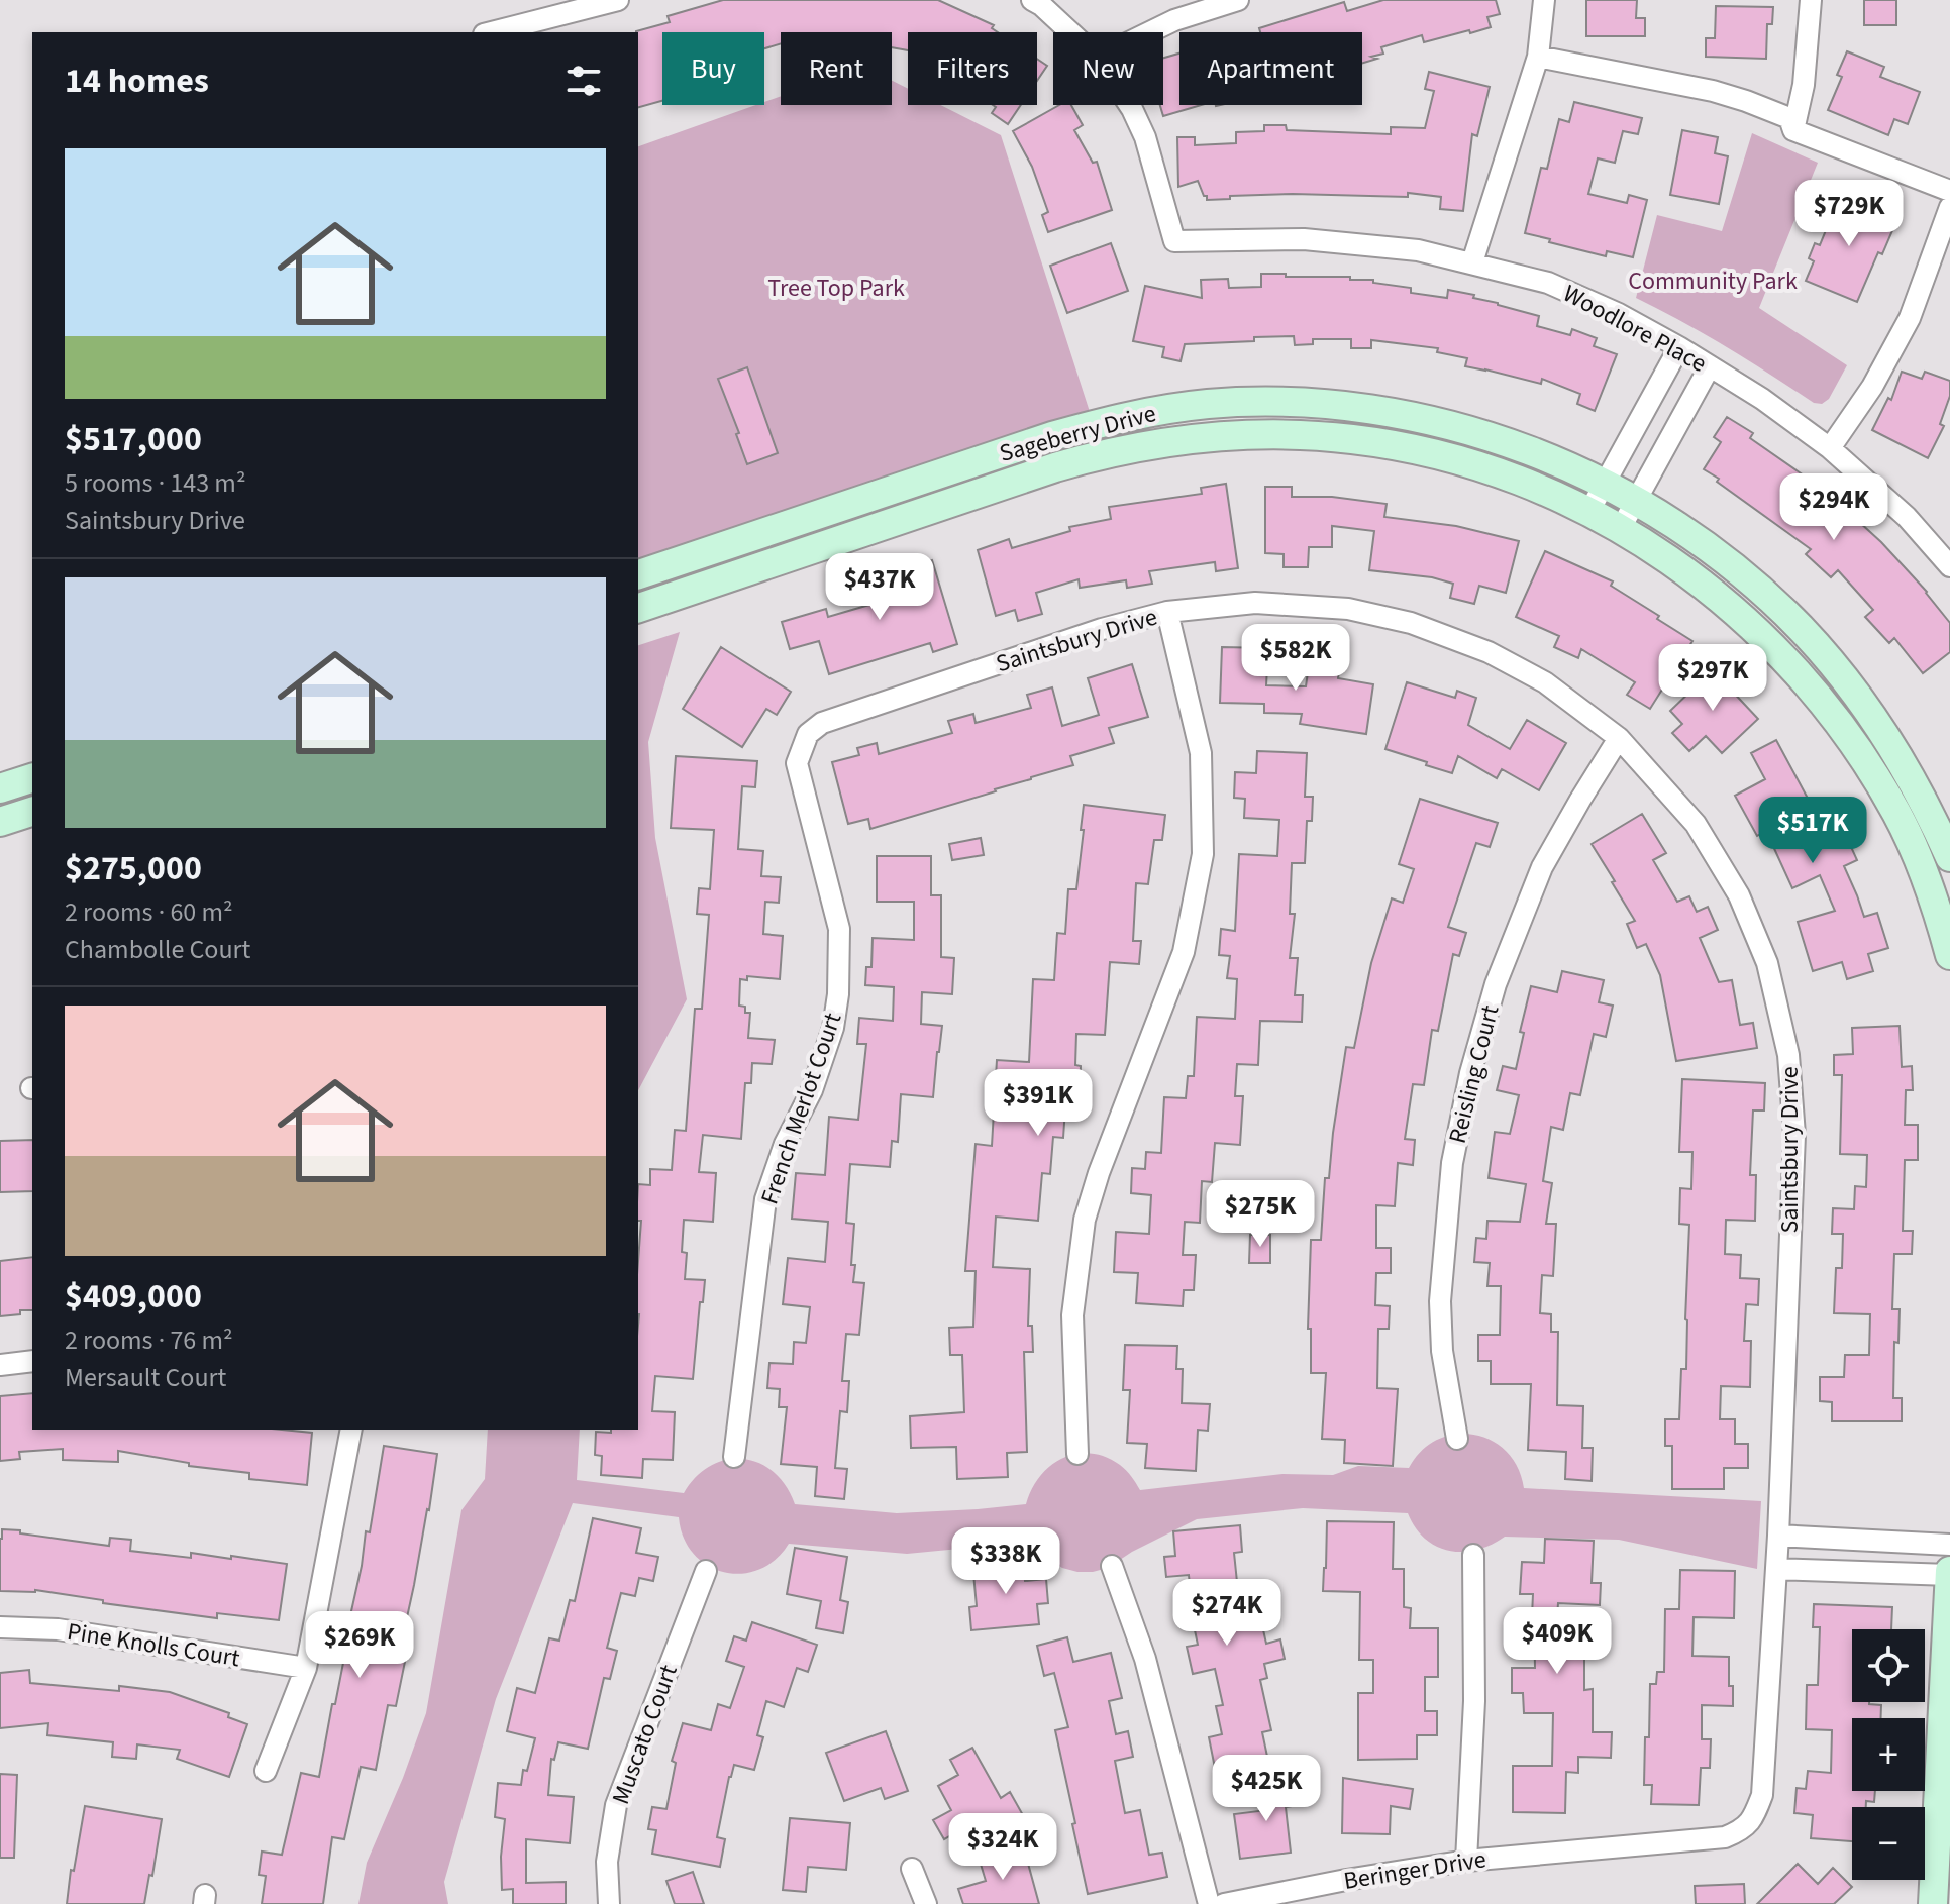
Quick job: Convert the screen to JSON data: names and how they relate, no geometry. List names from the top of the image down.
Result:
{
  "streets": {
    "street": [
      "Woodlore Place",
      "Sageberry Drive",
      "Saintsbury Drive",
      "Reisling Court",
      "French Merlot Court",
      "Pine Knolls Court",
      "Muscato Court",
      "Beringer Drive"
    ]
  },
  "crossings": [
    ["Saintsbury Drive", "Reisling Court"],
    ["Saintsbury Drive", "French Merlot Court"],
    ["Saintsbury Drive", "Beringer Drive"]
  ],
  "parks": ["Community Park", "Tree Top Park"],
  "page": {
    "chip": [
      "Buy",
      "Rent",
      "Filters",
      "New",
      "Apartment"
    ],
    "heading": "14 homes",
    "list": [
      {
        "name": "$517,000",
        "note": "5 rooms · 143 m² · Saintsbury Drive"
      },
      {
        "name": "$275,000",
        "note": "2 rooms · 60 m² · Chambolle Court"
      },
      {
        "name": "$409,000",
        "note": "2 rooms · 76 m² · Mersault Court"
      }
    ],
    "price": [
      "$729K",
      "$294K",
      "$437K",
      "$582K",
      "$297K",
      "$517K",
      "$391K",
      "$275K",
      "$338K",
      "$274K",
      "$409K",
      "$269K",
      "$425K",
      "$324K"
    ],
    "map_buttons": ["+", "−"]
  }
}
